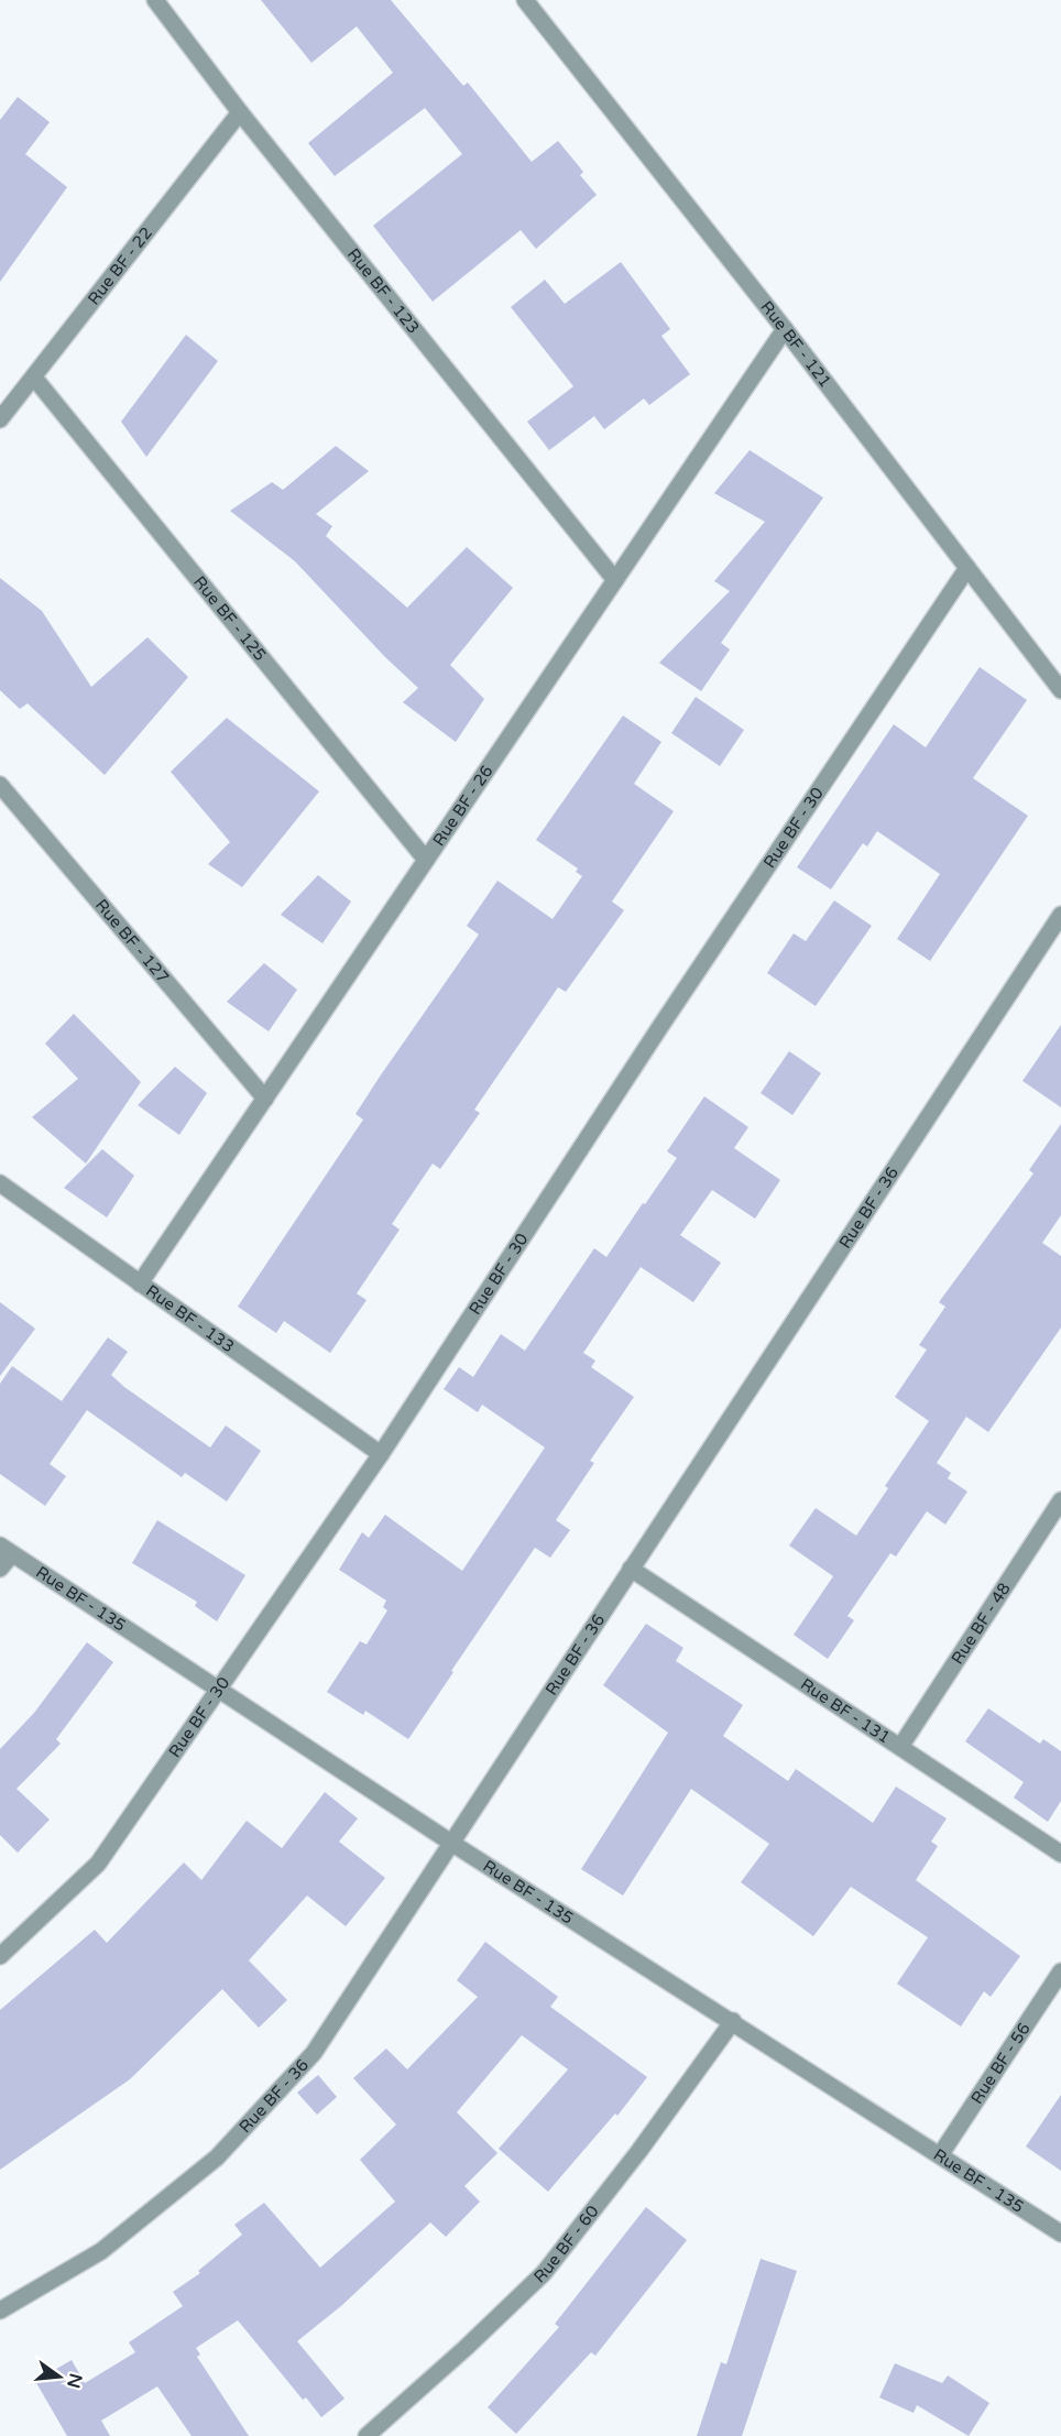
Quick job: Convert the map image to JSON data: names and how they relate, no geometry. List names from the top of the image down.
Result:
{
  "streets": {
    "street": [
      "Rue BF - 22",
      "Rue BF - 123",
      "Rue BF - 121",
      "Rue BF - 125",
      "Rue BF - 26",
      "Rue BF - 30",
      "Rue BF - 127",
      "Rue BF - 36",
      "Rue BF - 133",
      "Rue BF - 135",
      "Rue BF - 48",
      "Rue BF - 131",
      "Rue BF - 56",
      "Rue BF - 60"
    ]
  },
  "crossings": [
    ["Rue BF - 22", "Rue BF - 123"],
    ["Rue BF - 22", "Rue BF - 125"],
    ["Rue BF - 123", "Rue BF - 26"],
    ["Rue BF - 121", "Rue BF - 26"],
    ["Rue BF - 121", "Rue BF - 30"],
    ["Rue BF - 125", "Rue BF - 26"],
    ["Rue BF - 26", "Rue BF - 127"],
    ["Rue BF - 26", "Rue BF - 133"],
    ["Rue BF - 30", "Rue BF - 133"],
    ["Rue BF - 30", "Rue BF - 135"],
    ["Rue BF - 36", "Rue BF - 135"],
    ["Rue BF - 36", "Rue BF - 131"],
    ["Rue BF - 135", "Rue BF - 56"],
    ["Rue BF - 135", "Rue BF - 60"],
    ["Rue BF - 48", "Rue BF - 131"]
  ],
  "north": "right"
}
